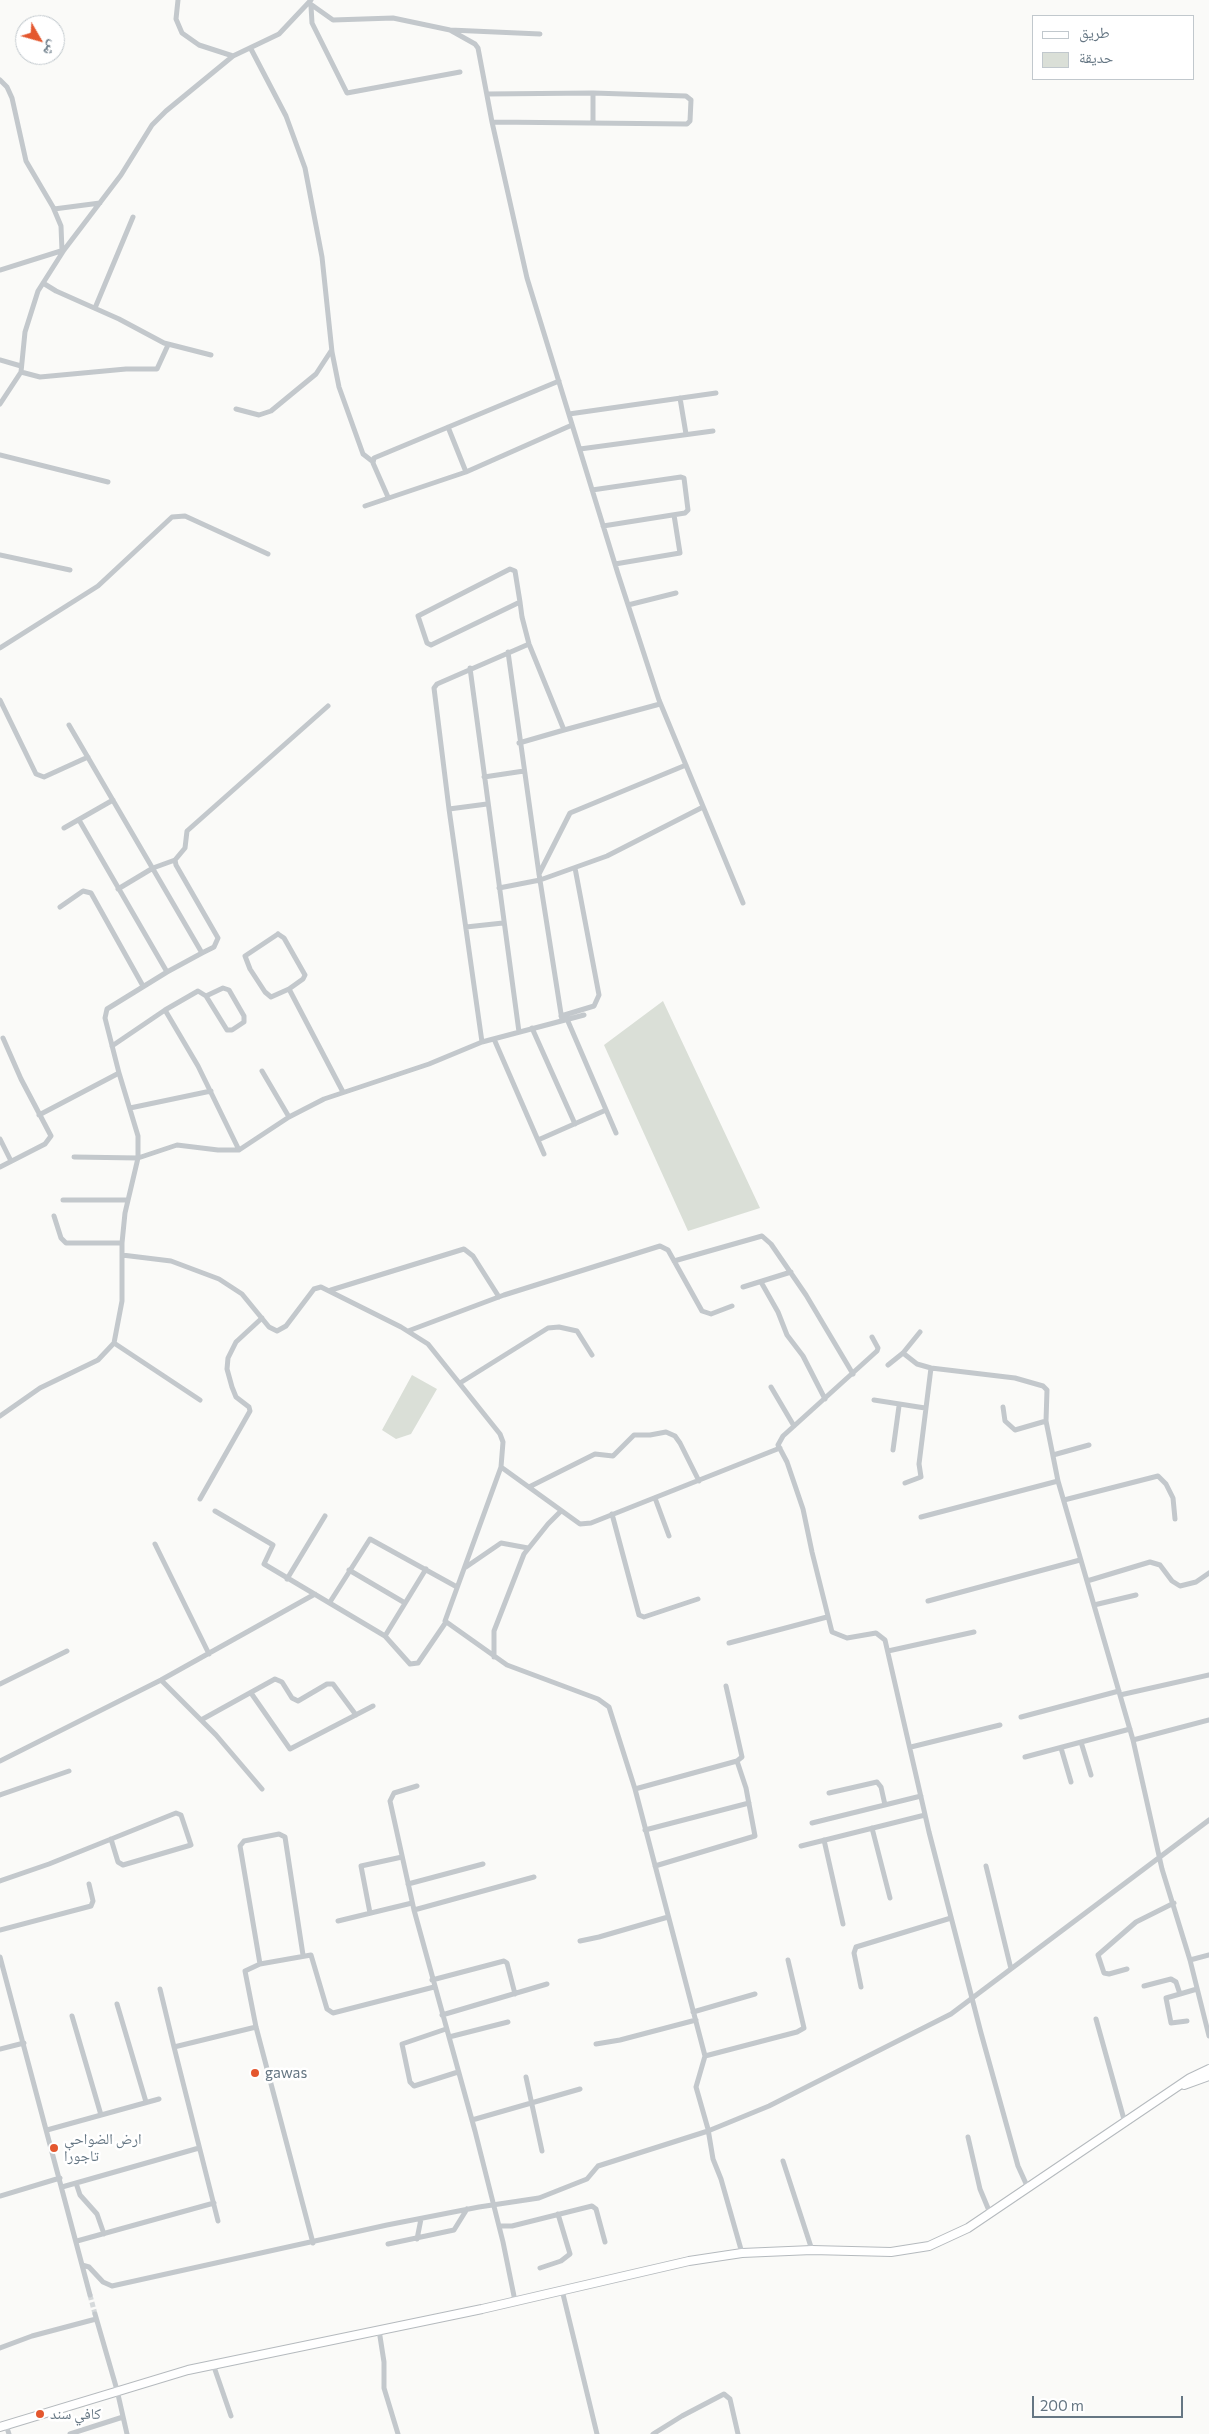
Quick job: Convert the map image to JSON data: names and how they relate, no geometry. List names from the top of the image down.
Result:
{
  "places": ["gawas", "ارض الضواحي تاجورا", "كافي سند"],
  "legend": ["طريق", "حديقة"],
  "scale_bar": "200 m",
  "north": "bottom right"
}
